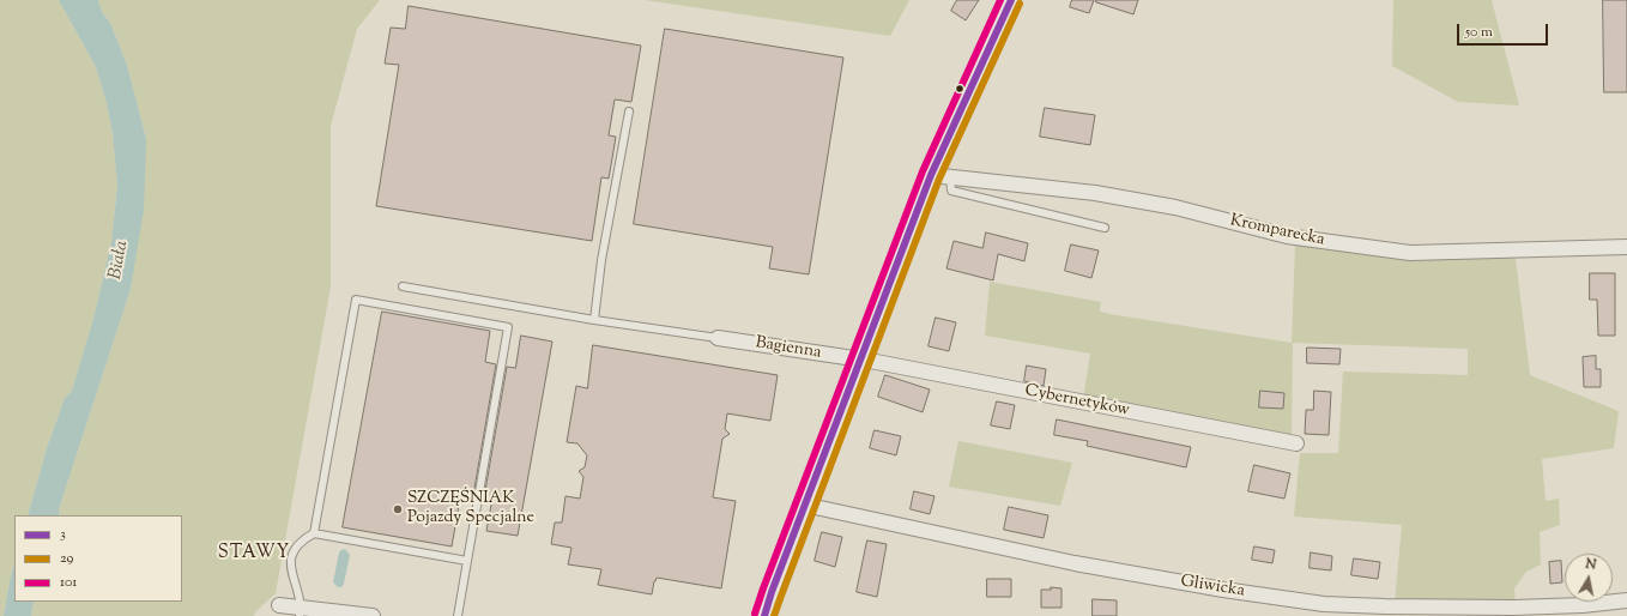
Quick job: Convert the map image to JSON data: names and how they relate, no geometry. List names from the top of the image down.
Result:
{
  "streets": {
    "street": [
      "Kromparecka",
      "Bagienna",
      "Cybernetyków",
      "Gliwicka"
    ]
  },
  "crossings": [
    ["Bagienna", "Cybernetyków"]
  ],
  "districts": ["STAWY"],
  "water": ["Biała"],
  "places": ["SZCZĘŚNIAK Pojazdy Specjalne"],
  "lines": ["transit line 3", "transit line 101", "transit line 29"],
  "legend": ["3", "29", "101"],
  "scale_bar": "50 m",
  "north": "top"
}
